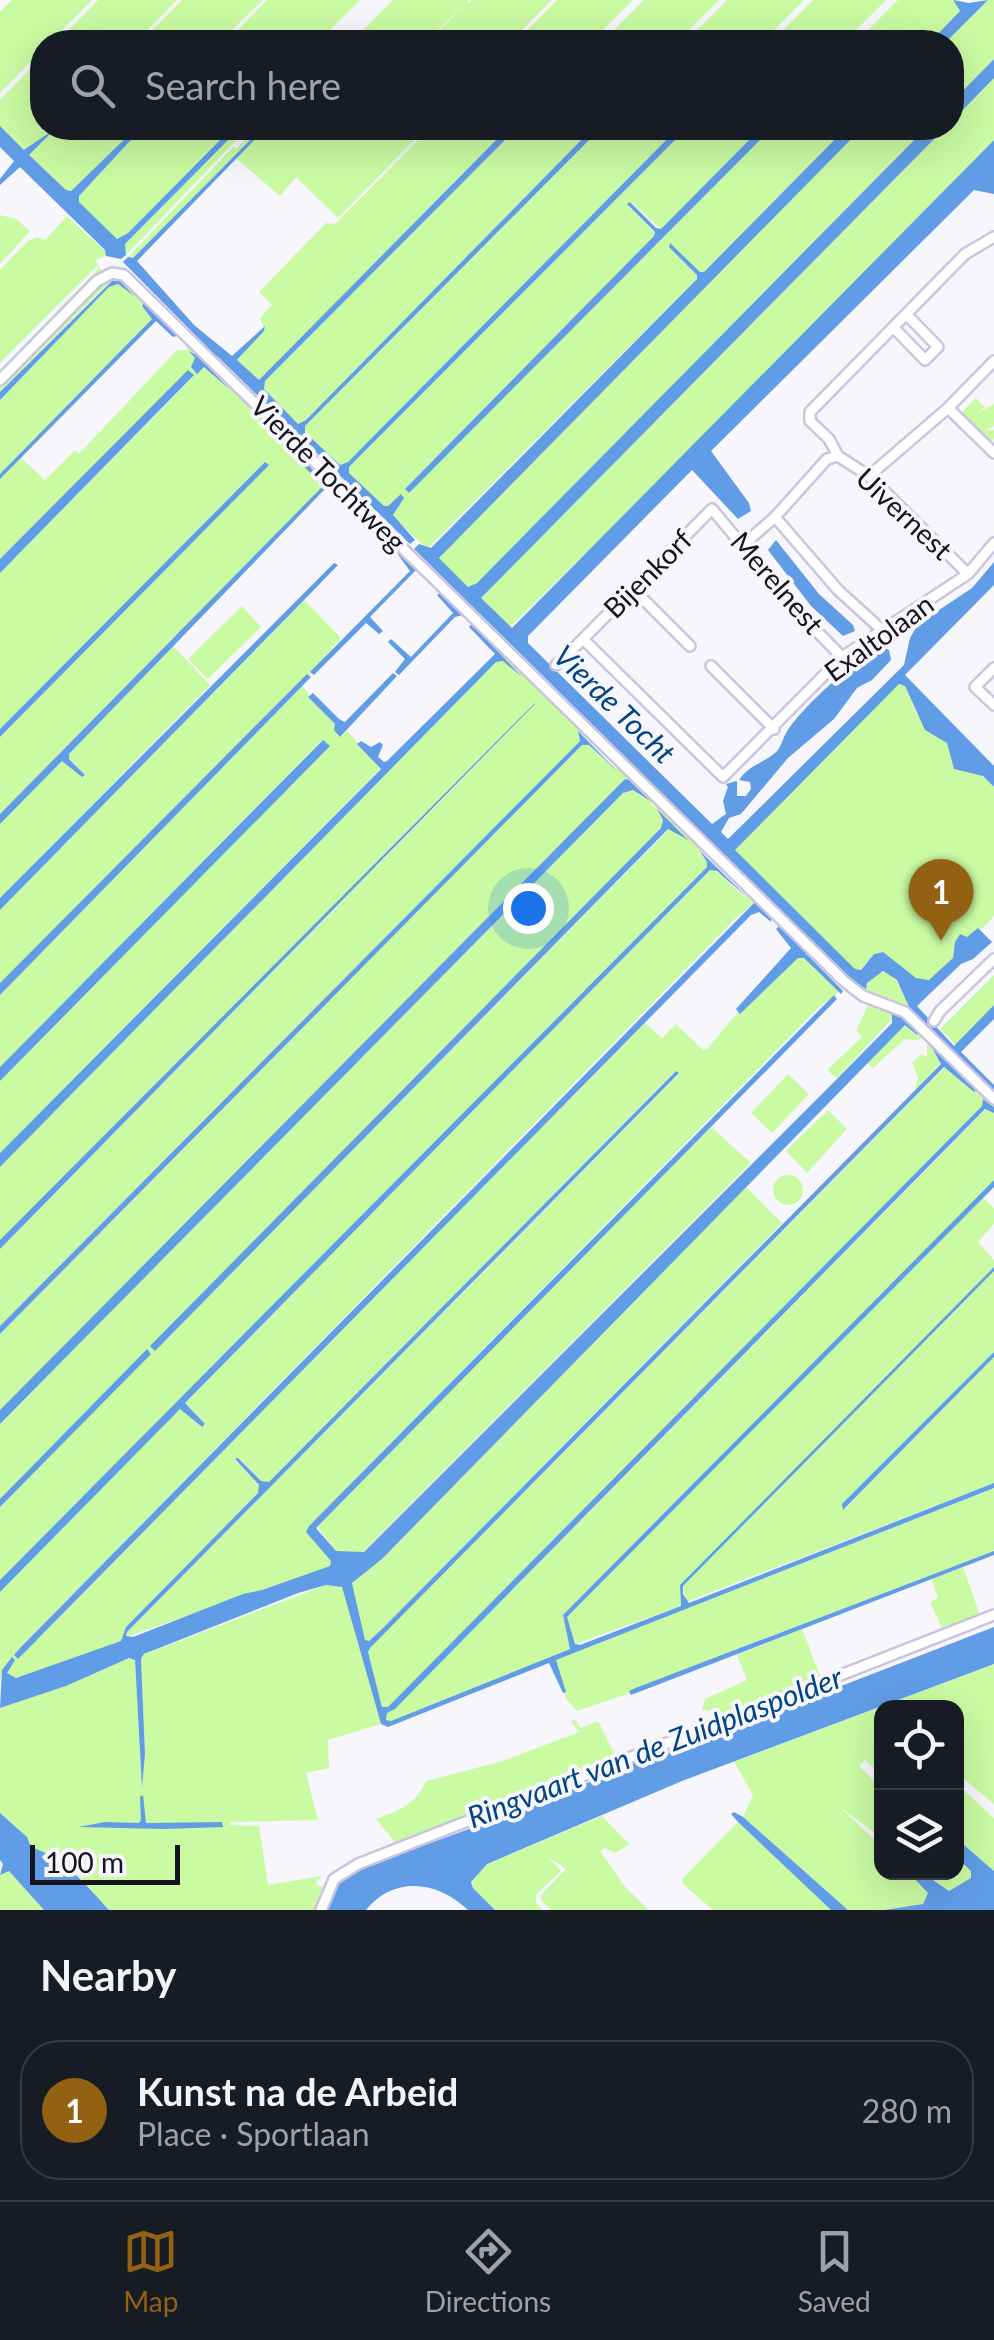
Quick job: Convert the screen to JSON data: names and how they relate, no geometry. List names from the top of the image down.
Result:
{
  "streets": {
    "street": [
      "Vierde Tochtweg",
      "Uivernest",
      "Bijenkorf",
      "Merelnest",
      "Exaltolaan"
    ]
  },
  "crossings": [
    ["Uivernest", "Exaltolaan"],
    ["Bijenkorf", "Merelnest"],
    ["Bijenkorf", "Exaltolaan"],
    ["Merelnest", "Exaltolaan"]
  ],
  "water": ["Vierde Tocht", "Ringvaart van de Zuidplaspolder"],
  "scale_bar": "100 m",
  "page": {
    "search": "Search here",
    "pins": "1",
    "scale": "100 m",
    "heading": "Nearby",
    "list": [
      {
        "mark": "1",
        "name": "Kunst na de Arbeid",
        "note": "Place · Sportlaan",
        "value": "280 m"
      }
    ],
    "nav": ["Map", "Directions", "Saved"]
  }
}
